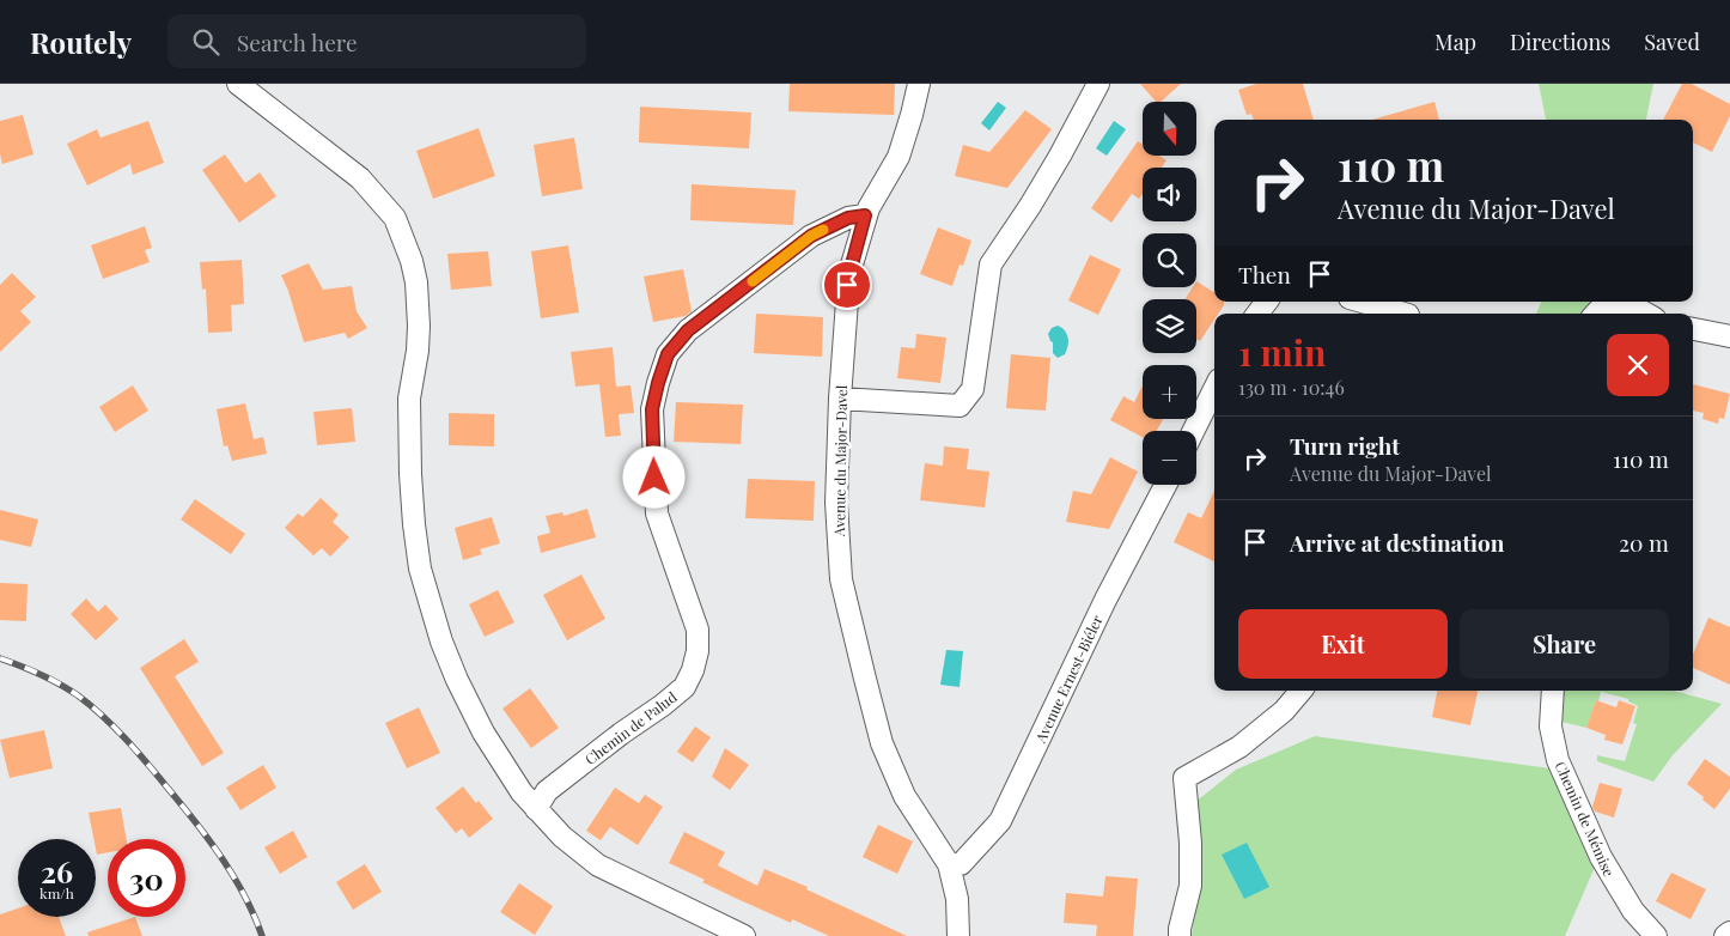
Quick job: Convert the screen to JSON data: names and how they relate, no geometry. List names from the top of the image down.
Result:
{
  "streets": {
    "street": [
      "Avenue du Major-Davel",
      "Avenue Ernest-Biéler",
      "Chemin de Palud",
      "Chemin de Mémise"
    ]
  },
  "crossings": [
    ["Avenue du Major-Davel", "Avenue Ernest-Biéler"],
    ["Avenue du Major-Davel", "Chemin de Palud"]
  ],
  "north": "bottom",
  "page": {
    "header": "Routely",
    "search": "Search here",
    "nav": ["Map", "Directions", "Saved"],
    "map_buttons": ["+", "−"],
    "turn": ["110 m", "Avenue du Major-Davel"],
    "then": "Then",
    "heading": ["1 min", "130 m · 10:46"],
    "list": [
      {
        "name": "Turn right",
        "note": "Avenue du Major-Davel",
        "value": "110 m"
      },
      {
        "name": "Arrive at destination",
        "value": "20 m"
      }
    ],
    "buttons": ["Exit", "Share"],
    "speed": "26 km/h",
    "limit": "30"
  }
}
